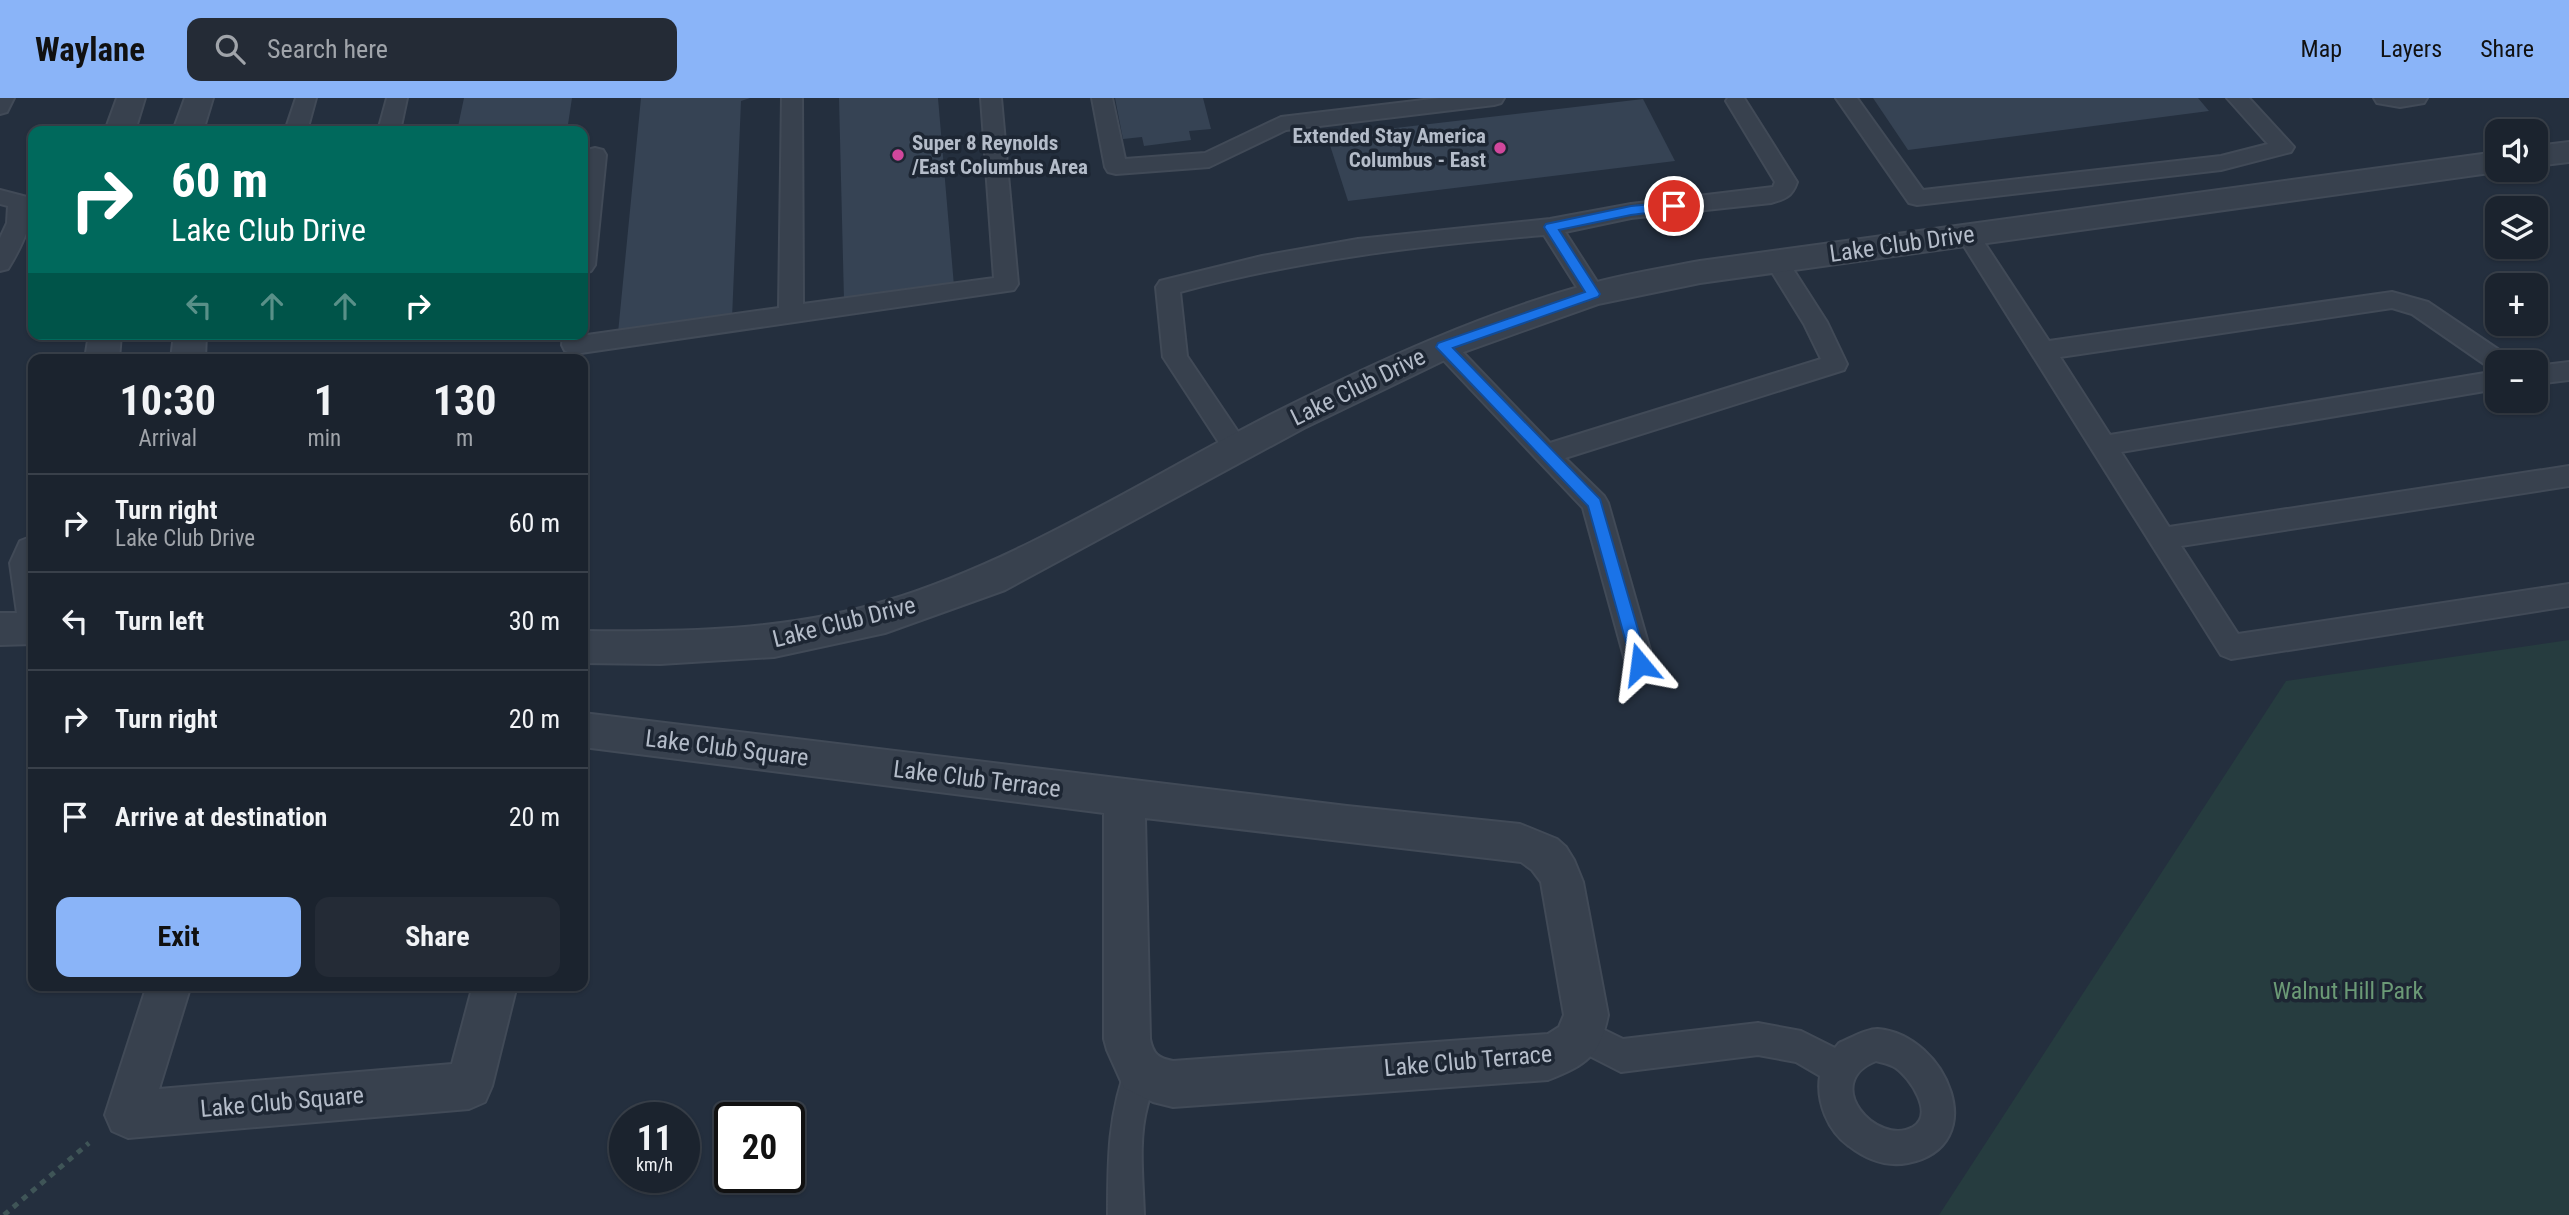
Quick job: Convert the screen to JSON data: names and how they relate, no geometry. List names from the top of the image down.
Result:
{
  "streets": {
    "street": ["Lake Club Drive", "Lake Club Square", "Lake Club Terrace"]
  },
  "crossings": [
    ["Lake Club Square", "Lake Club Terrace"]
  ],
  "parks": ["Walnut Hill Park"],
  "places": ["Extended Stay America Columbus - East", "Super 8 Reynolds /East Columbus Area"],
  "page": {
    "header": "Waylane",
    "search": "Search here",
    "nav": ["Map", "Layers", "Share"],
    "map_buttons": ["+", "−"],
    "turn": ["60 m", "Lake Club Drive"],
    "eta": [
      "10:30",
      "Arrival",
      "1",
      "min",
      "130",
      "m"
    ],
    "list": [
      {
        "name": "Turn right",
        "note": "Lake Club Drive",
        "value": "60 m"
      },
      {
        "name": "Turn left",
        "value": "30 m"
      },
      {
        "name": "Turn right",
        "value": "20 m"
      },
      {
        "name": "Arrive at destination",
        "value": "20 m"
      }
    ],
    "buttons": ["Exit", "Share"],
    "speed": "11 km/h",
    "limit": "20"
  }
}
